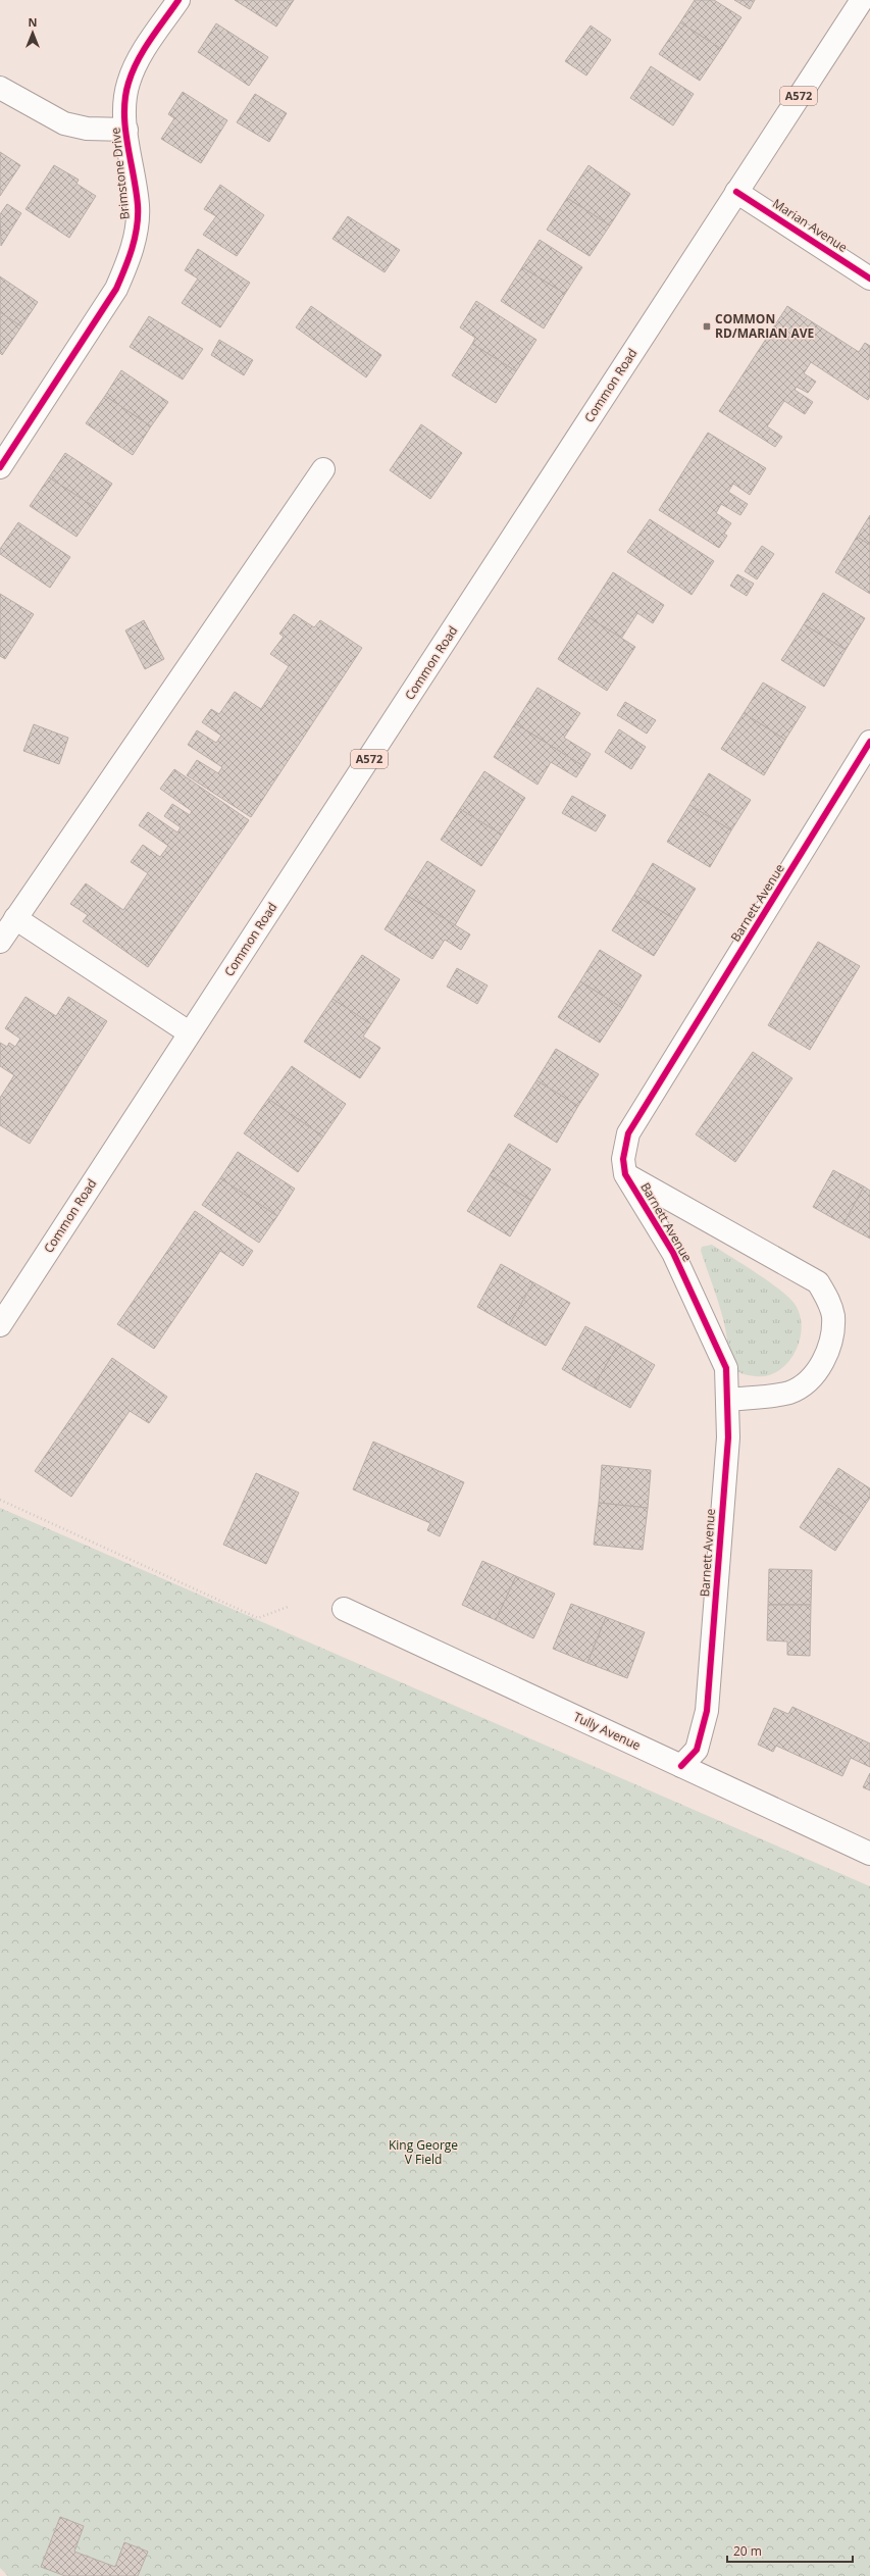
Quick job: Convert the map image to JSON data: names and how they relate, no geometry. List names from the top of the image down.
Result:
{
  "streets": {
    "street": [
      "A572",
      "Brimstone Drive",
      "Marian Avenue",
      "Common Road",
      "Barnett Avenue",
      "Tully Avenue"
    ]
  },
  "crossings": [
    ["Marian Avenue", "Common Road"],
    ["Barnett Avenue", "Tully Avenue"]
  ],
  "parks": ["King George V Field"],
  "places": {
    "transit": ["COMMON RD/MARIAN AVE"]
  },
  "scale_bar": "20 m",
  "north": "top"
}
